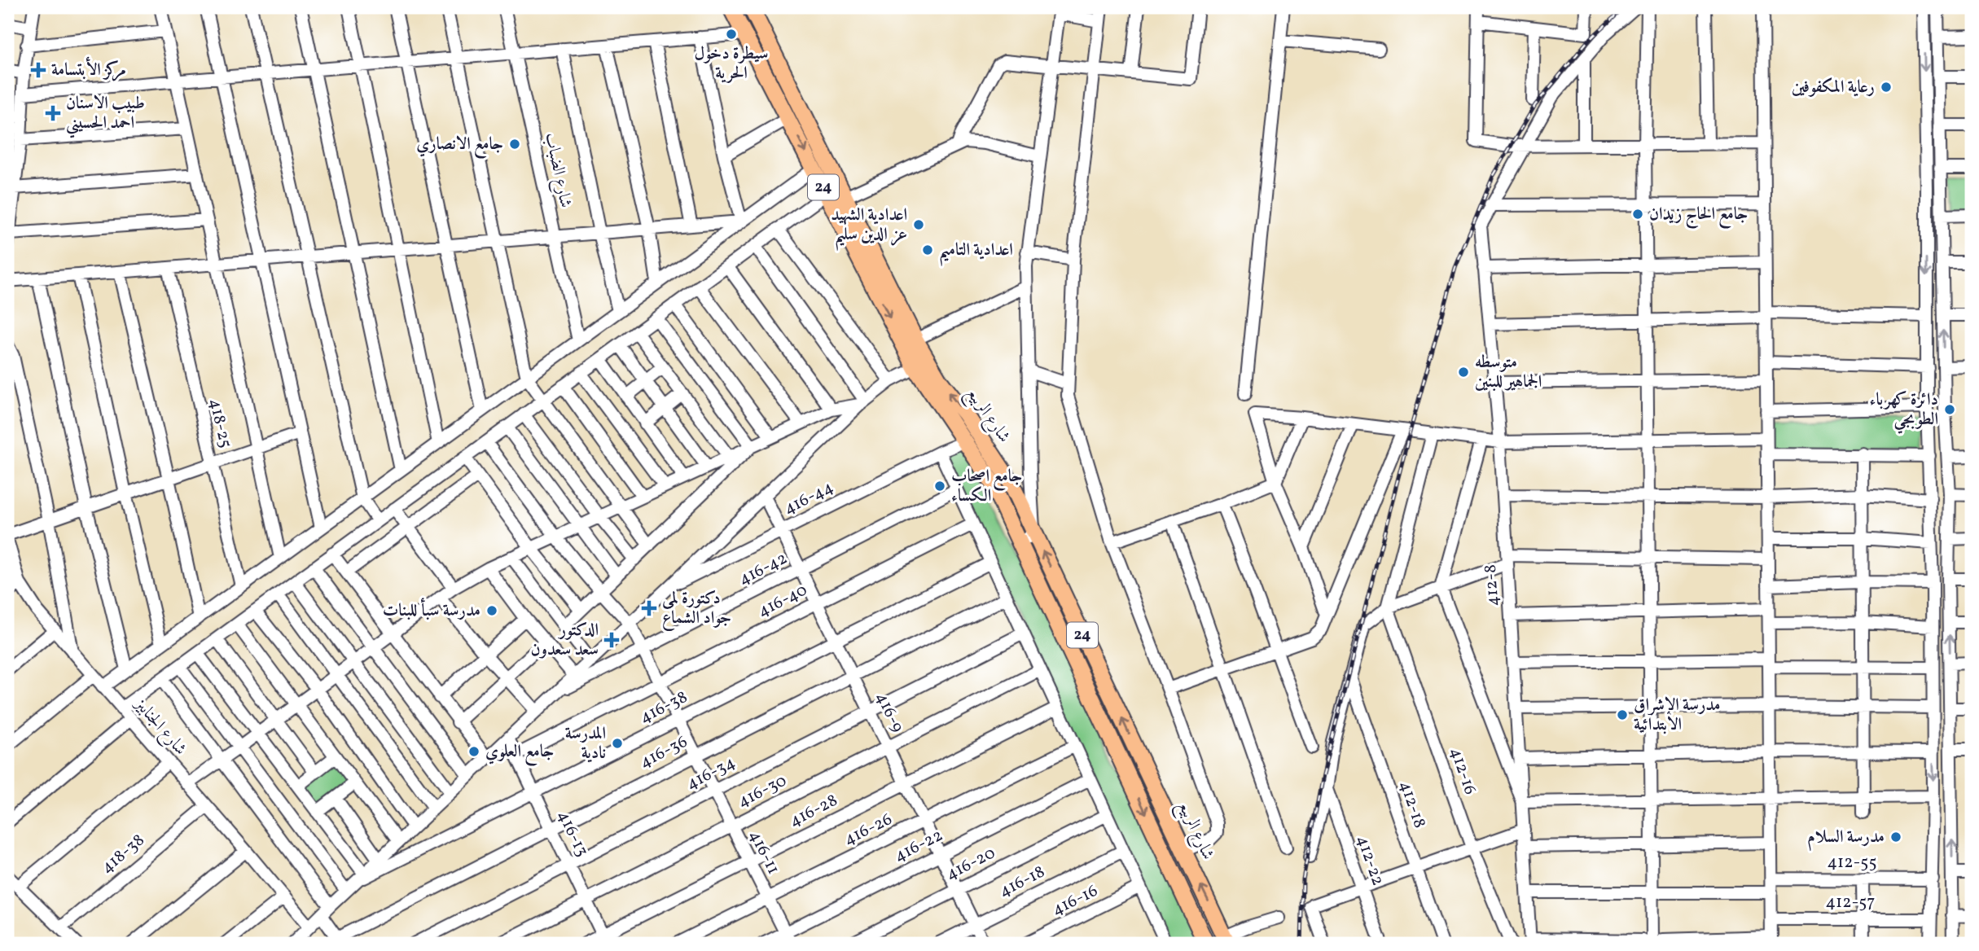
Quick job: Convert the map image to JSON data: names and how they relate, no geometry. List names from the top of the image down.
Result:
{
  "streets": {
    "main road": ["24", "شارع الربيع"],
    "street": [
      "شارع الضباب",
      "418-25",
      "416-44",
      "416-42",
      "412-8",
      "416-40",
      "416-38",
      "416-9",
      "شارع الجنابيز",
      "416-36",
      "412-16",
      "416-34",
      "416-30",
      "412-18",
      "416-28",
      "416-26",
      "416-13",
      "416-22",
      "416-11",
      "418-38",
      "412-22",
      "412-55",
      "416-20",
      "416-18",
      "416-16",
      "412-57"
    ]
  },
  "crossings": [
    ["شارع الربيع", "416-44"],
    ["416-44", "416-9"],
    ["416-42", "416-9"],
    ["416-42", "416-11"],
    ["416-40", "416-9"],
    ["416-40", "416-13"],
    ["416-40", "416-11"],
    ["416-38", "416-9"],
    ["416-38", "416-13"],
    ["416-38", "416-11"],
    ["416-9", "416-36"],
    ["416-9", "416-34"],
    ["416-9", "416-30"],
    ["416-9", "416-28"],
    ["416-9", "416-26"],
    ["416-9", "416-22"],
    ["416-9", "416-20"],
    ["416-9", "416-18"],
    ["شارع الجنابيز", "418-38"],
    ["416-36", "416-13"],
    ["416-36", "416-11"],
    ["416-34", "416-13"],
    ["416-34", "416-11"],
    ["416-30", "416-13"],
    ["416-30", "416-11"],
    ["416-28", "416-13"],
    ["416-28", "416-11"],
    ["416-26", "416-11"],
    ["416-22", "416-11"]
  ],
  "places": {
    "other": [
      "سيطرة دخول الحرية",
      "رعاية المكفوفين",
      "جامع الانصاري",
      "جامع الحاج زيدان",
      "اعدادية الشهيد عز الدين سليم",
      "اعدادية التاميم",
      "متوسطه الجماهير للبنين",
      "دائرة كهرباء الطوبجي",
      "جامع اصحاب الکساء",
      "مدرسة سبأ للبنات",
      "مدرسة الإشراق الابتدائية",
      "المدرسة نادية",
      "جامع العلوي",
      "مدرسة السلام"
    ],
    "health": [
      "مركز الأبتسامة",
      "طبيب الاسنان احمد الحسيني",
      "دكتورة لمى جواد الشماع",
      "الدكتور سعد سعدون"
    ]
  }
}
